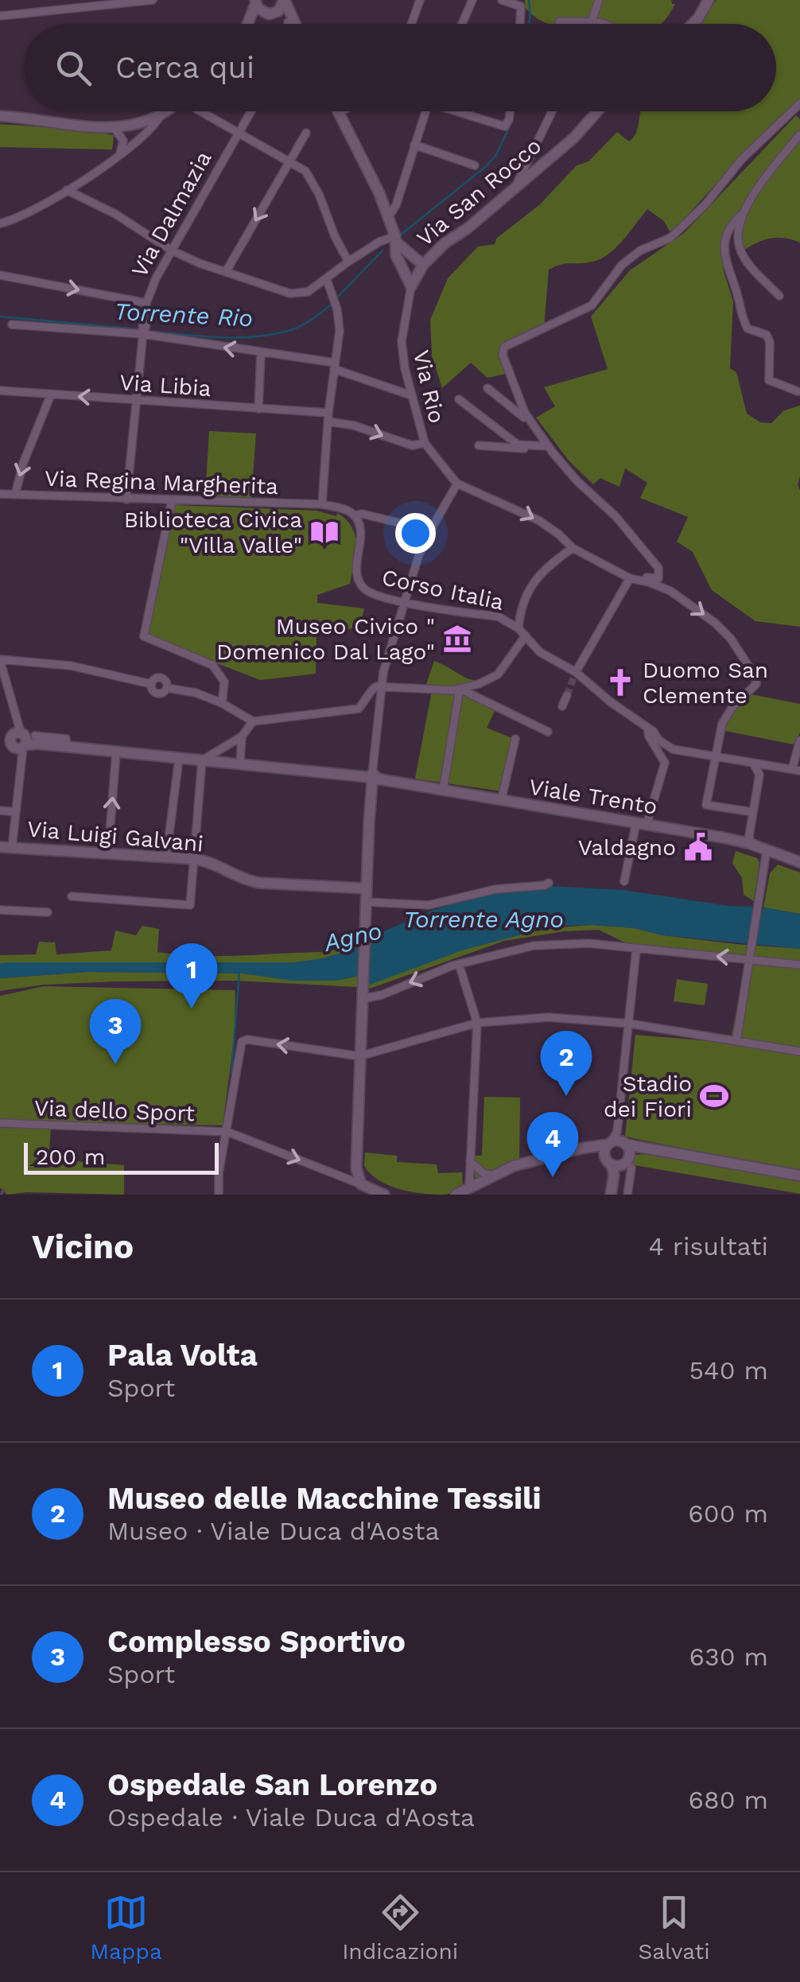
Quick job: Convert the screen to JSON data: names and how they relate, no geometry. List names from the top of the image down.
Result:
{
  "streets": {
    "street": [
      "Via San Rocco",
      "Via Dalmazia",
      "Via Libia",
      "Via Rio",
      "Via Regina Margherita",
      "Corso Italia",
      "Viale Trento",
      "Via Luigi Galvani",
      "Via dello Sport"
    ]
  },
  "crossings": [
    ["Via San Rocco", "Via Rio"],
    ["Via Dalmazia", "Via Libia"],
    ["Via Dalmazia", "Via Regina Margherita"],
    ["Via Libia", "Via Rio"]
  ],
  "one_way": ["Via dello Sport"],
  "water": ["Torrente Rio", "Torrente Agno", "Agno"],
  "places": {
    "library": ["Biblioteca Civica \"Villa Valle\""],
    "museum": ["Museo Civico \" Domenico Dal Lago\""],
    "church": ["Duomo San Clemente"],
    "public building": ["Valdagno"],
    "sports": ["Stadio dei Fiori"]
  },
  "scale_bar": "200 m",
  "page": {
    "search": "Cerca qui",
    "pins": [
      "1",
      "3",
      "2",
      "4"
    ],
    "scale": "200 m",
    "heading": ["Vicino", "4 risultati"],
    "list": [
      {
        "mark": "1",
        "name": "Pala Volta",
        "note": "Sport",
        "value": "540 m"
      },
      {
        "mark": "2",
        "name": "Museo delle Macchine Tessili",
        "note": "Museo · Viale Duca d'Aosta",
        "value": "600 m"
      },
      {
        "mark": "3",
        "name": "Complesso Sportivo",
        "note": "Sport",
        "value": "630 m"
      },
      {
        "mark": "4",
        "name": "Ospedale San Lorenzo",
        "note": "Ospedale · Viale Duca d'Aosta",
        "value": "680 m"
      }
    ],
    "nav": ["Mappa", "Indicazioni", "Salvati"]
  }
}
